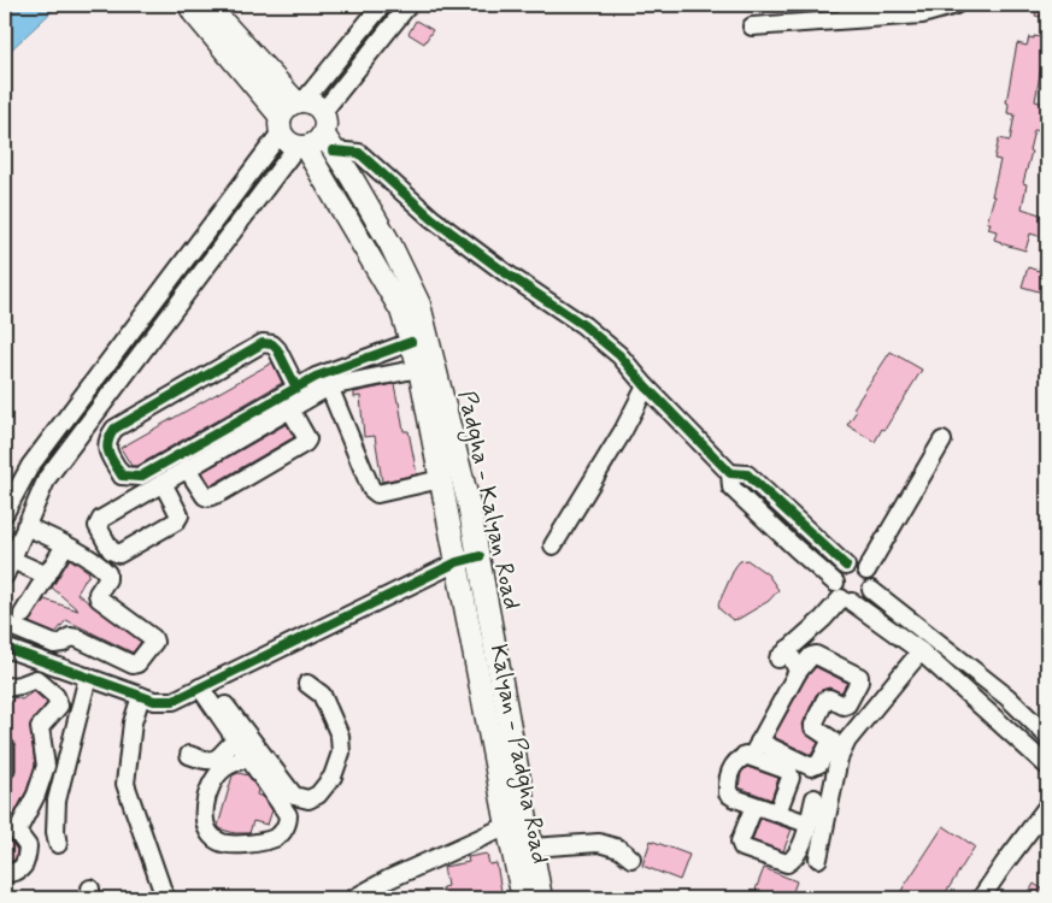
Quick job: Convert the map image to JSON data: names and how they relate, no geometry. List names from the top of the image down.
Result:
{
  "streets": {
    "main road": ["Padgha - Kalyan Road", "Kalyan - Padgha Road"]
  },
  "crossings": [
    ["Padgha - Kalyan Road", "Kalyan - Padgha Road"]
  ]
}
